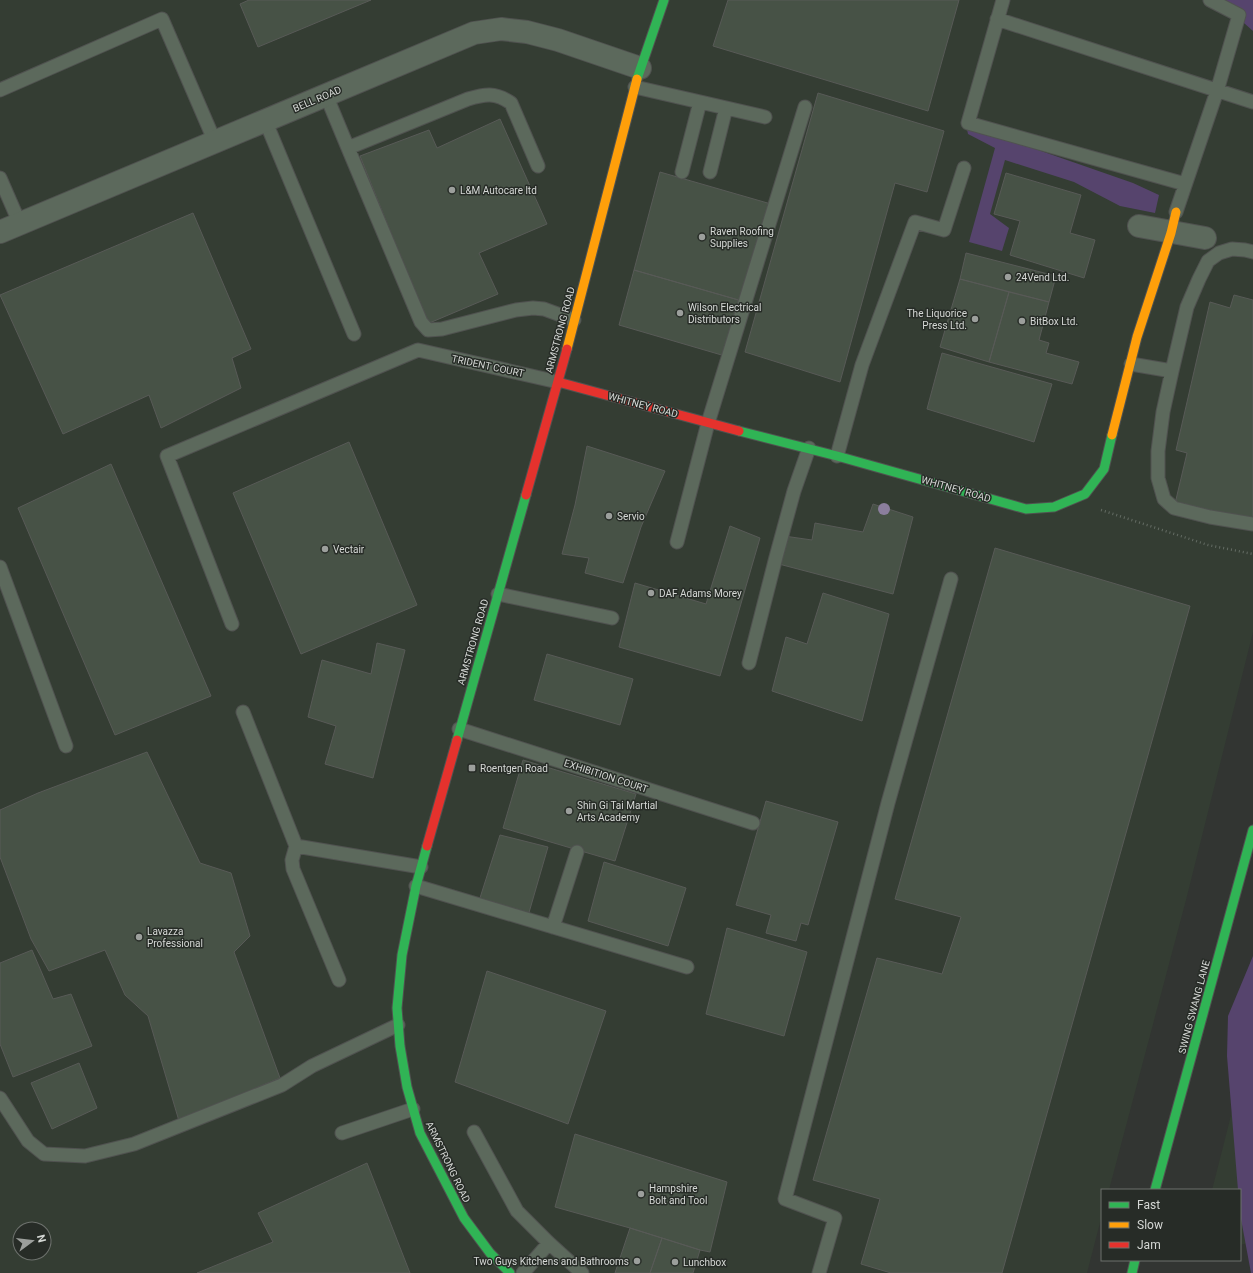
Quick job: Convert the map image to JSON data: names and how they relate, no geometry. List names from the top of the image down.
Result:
{
  "streets": {
    "street": [
      "BELL ROAD",
      "ARMSTRONG ROAD",
      "WHITNEY ROAD",
      "SWING SWANG LANE"
    ],
    "lane": ["TRIDENT COURT", "EXHIBITION COURT"]
  },
  "crossings": [
    ["BELL ROAD", "ARMSTRONG ROAD"],
    ["ARMSTRONG ROAD", "TRIDENT COURT"],
    ["ARMSTRONG ROAD", "WHITNEY ROAD"],
    ["ARMSTRONG ROAD", "EXHIBITION COURT"],
    ["TRIDENT COURT", "WHITNEY ROAD"]
  ],
  "places": {
    "other": [
      "L&M Autocare ltd",
      "Raven Roofing Supplies",
      "24Vend Ltd.",
      "Wilson Electrical Distributors",
      "The Liquorice Press Ltd.",
      "BitBox Ltd.",
      "Servio",
      "Vectair",
      "DAF Adams Morey",
      "Shin Gi Tai Martial Arts Academy",
      "Lavazza Professional",
      "Hampshire Bolt and Tool",
      "Two Guys Kitchens and Bathrooms",
      "Lunchbox"
    ],
    "transit": ["Roentgen Road"]
  },
  "legend": ["Fast", "Slow", "Jam"],
  "north": "right"
}
